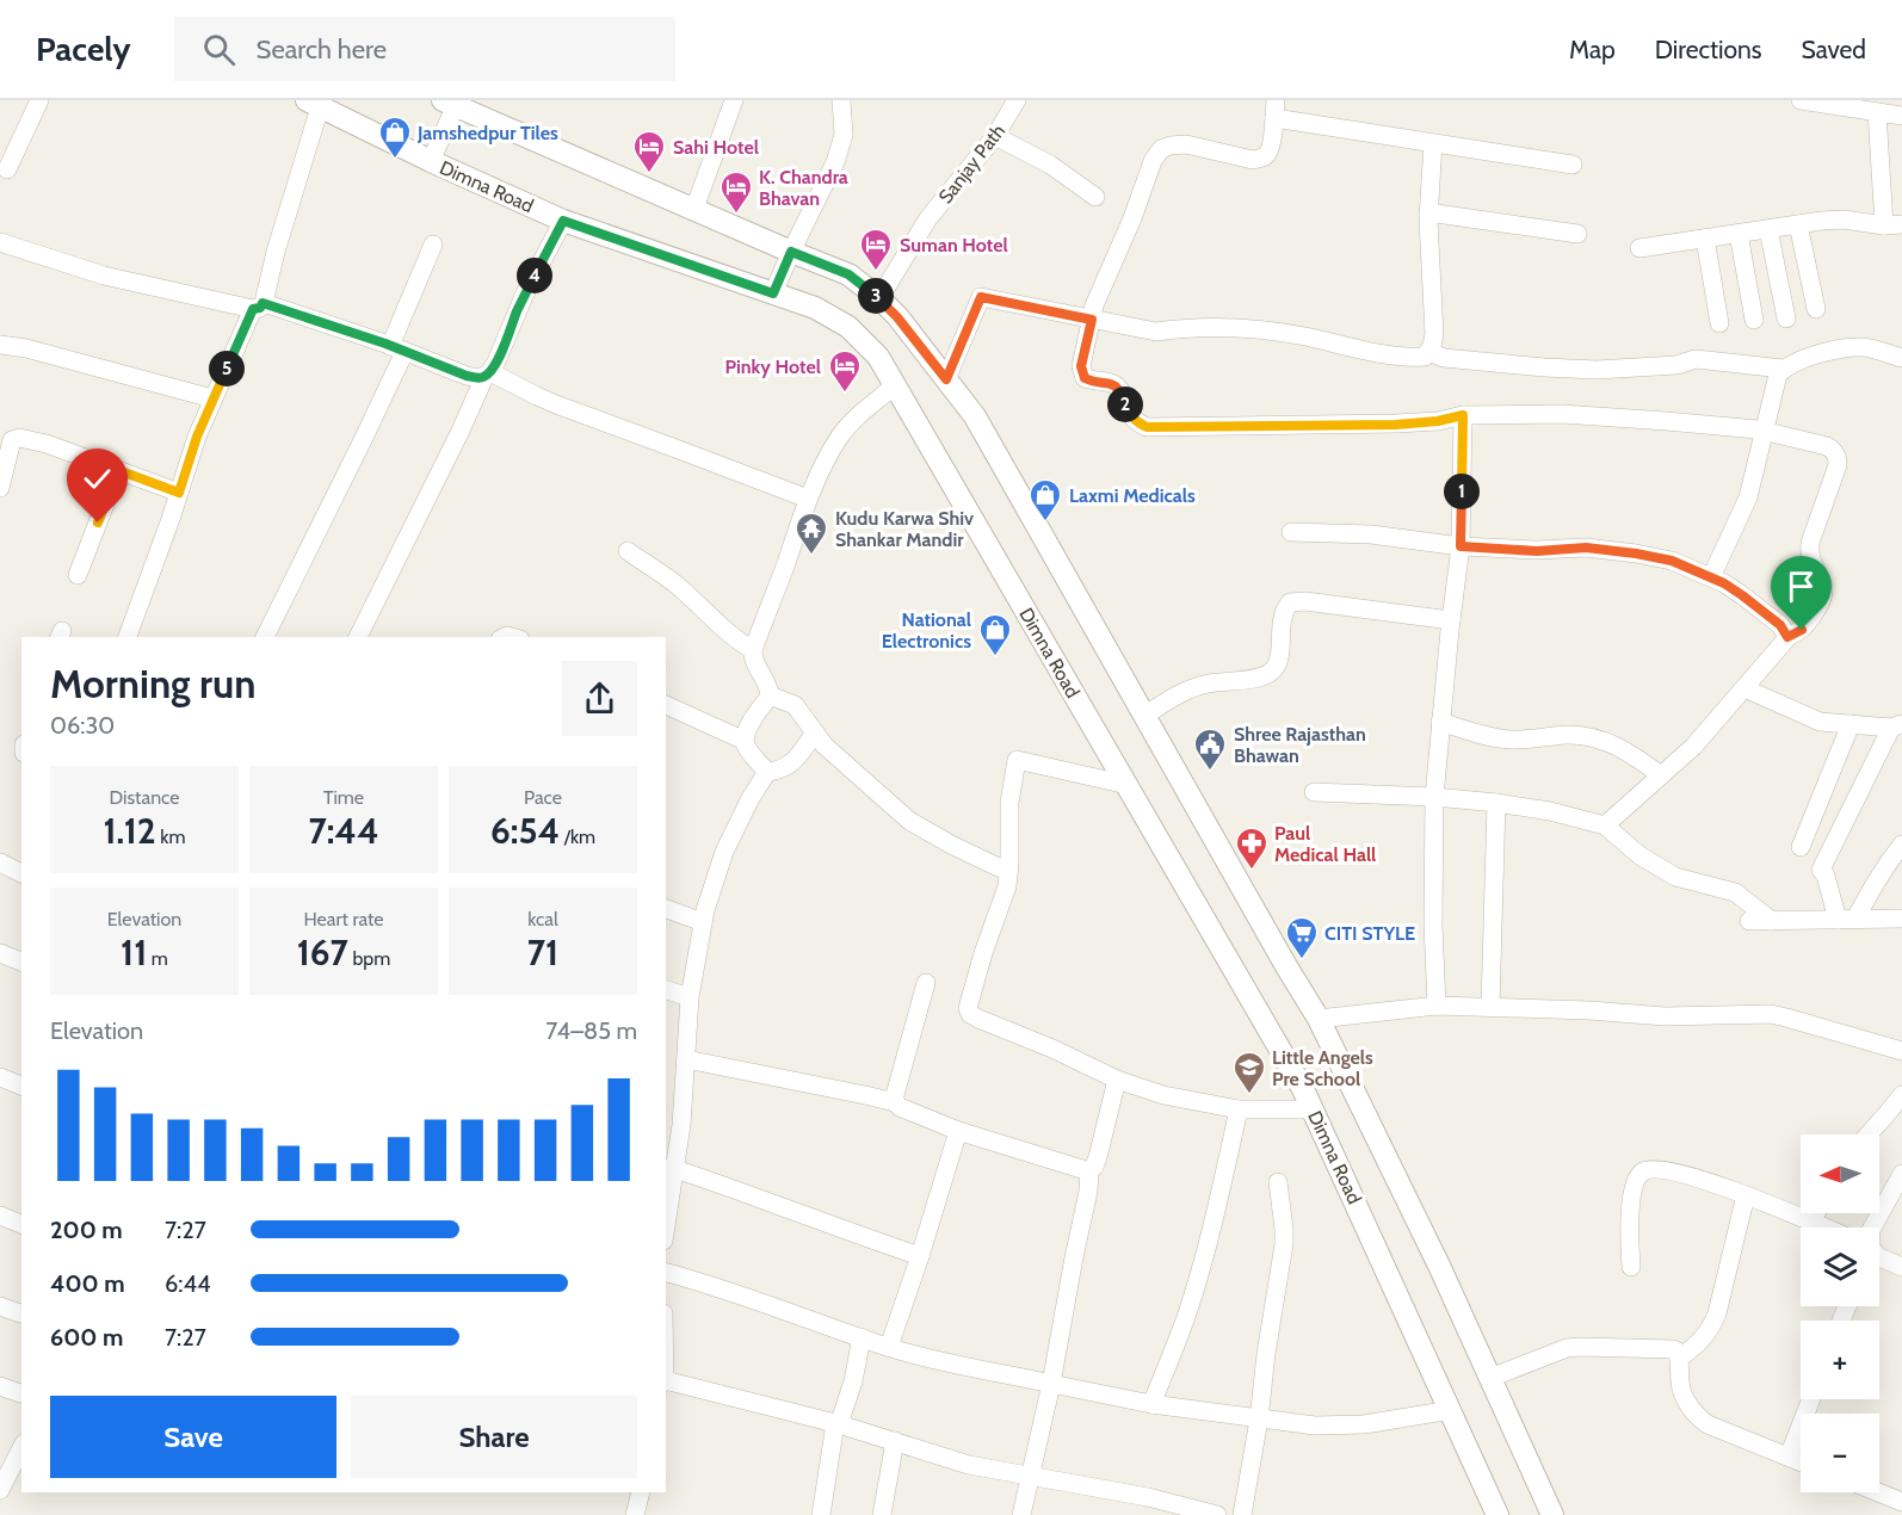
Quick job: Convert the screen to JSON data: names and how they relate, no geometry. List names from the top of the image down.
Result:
{
  "streets": {
    "street": ["Sanjay Path", "Dimna Road"]
  },
  "places": {
    "shop": ["Jamshedpur Tiles", "Laxmi Medicals", "National Electronics"],
    "hotel": [
      "Sahi Hotel",
      "K. Chandra Bhavan",
      "Suman Hotel",
      "Pinky Hotel"
    ],
    "temple": ["Kudu Karwa Shiv Shankar Mandir"],
    "public building": ["Shree Rajasthan Bhawan"],
    "pharmacy": ["Paul Medical Hall"],
    "supermarket": ["CITI STYLE"],
    "school or university": ["Little Angels Pre School"]
  },
  "north": "left",
  "page": {
    "header": "Pacely",
    "search": "Search here",
    "nav": ["Map", "Directions", "Saved"],
    "pins": [
      "4",
      "3",
      "5",
      "2",
      "1"
    ],
    "heading": ["Morning run", "06:30"],
    "stats": [
      ["Distance", "1.12 km"],
      ["Time", "7:44"],
      ["Pace", "6:54 /km"],
      ["Elevation", "11 m"],
      ["Heart rate", "167 bpm"],
      ["kcal", "71"]
    ],
    "chart": ["Elevation", "74–85 m"],
    "map_buttons": ["+", "−"],
    "list": [
      {
        "name": "200 m",
        "note": "7:27"
      },
      {
        "name": "400 m",
        "note": "6:44"
      },
      {
        "name": "600 m",
        "note": "7:27"
      }
    ],
    "buttons": ["Save", "Share"]
  }
}
